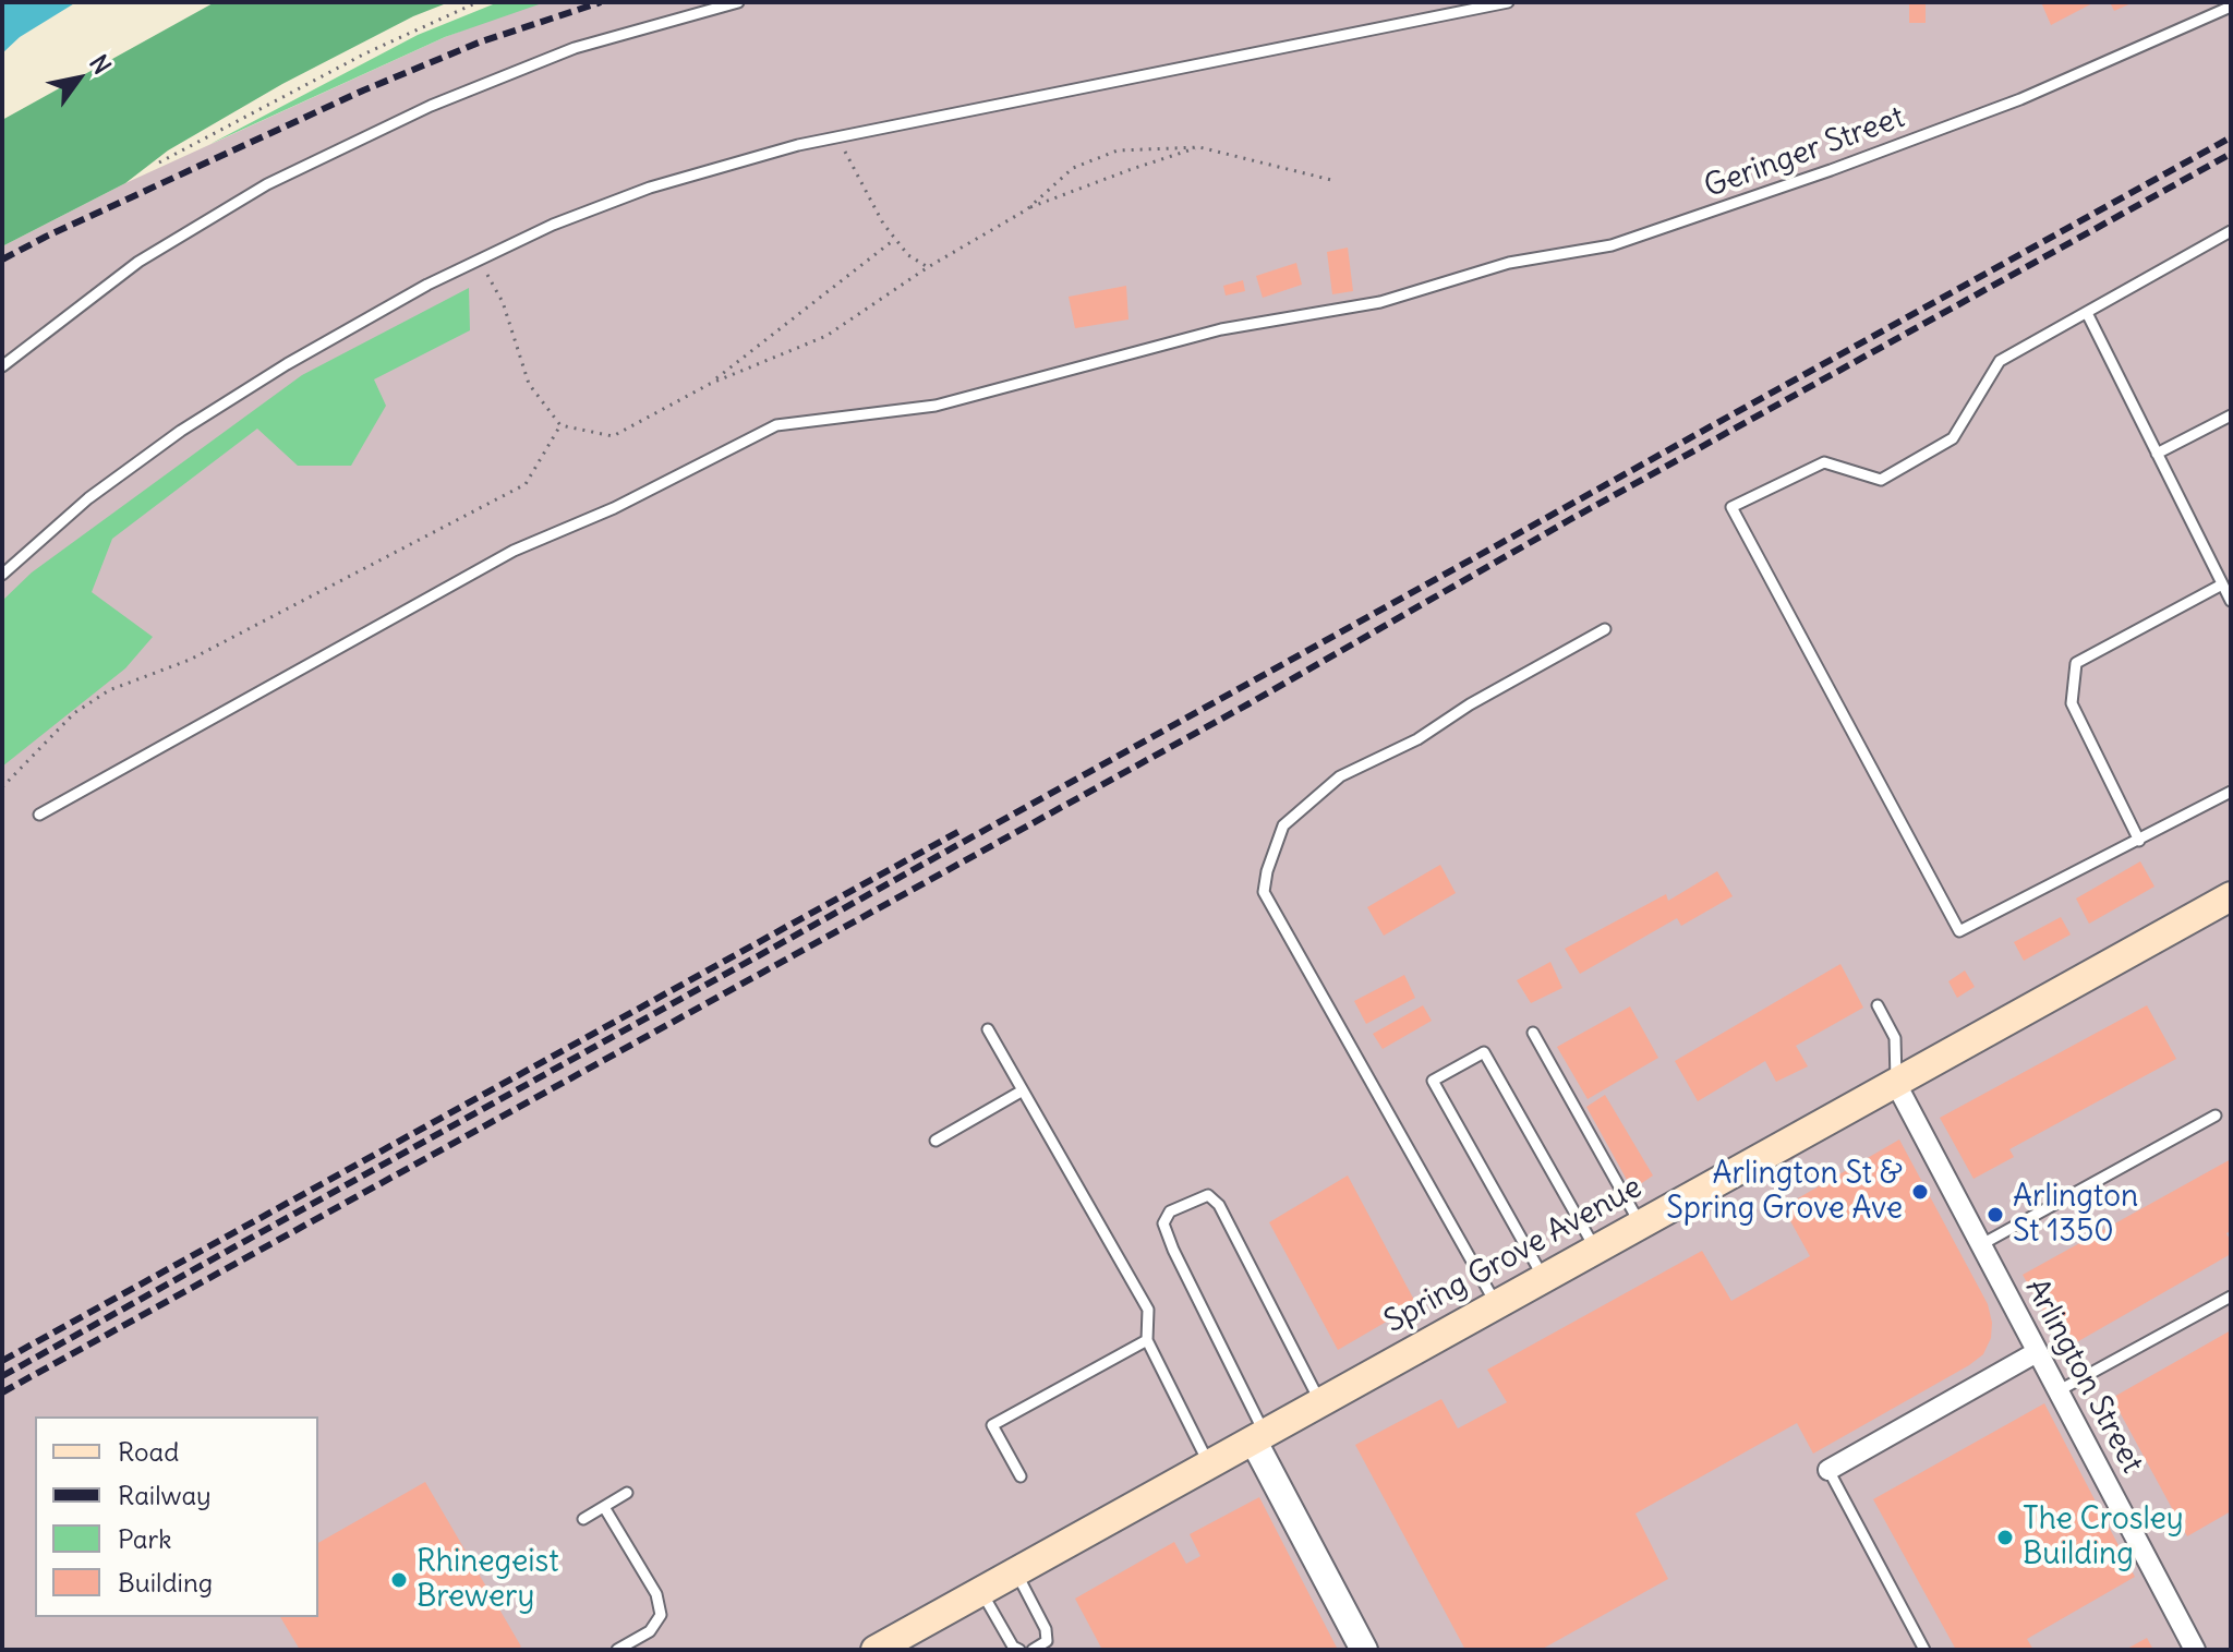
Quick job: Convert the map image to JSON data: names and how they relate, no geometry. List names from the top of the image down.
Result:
{
  "streets": {
    "main road": ["Spring Grove Avenue"],
    "street": ["Arlington Street"],
    "lane": ["Geringer Street"]
  },
  "crossings": [
    ["Spring Grove Avenue", "Arlington Street"]
  ],
  "places": [
    "Arlington St & Spring Grove Ave",
    "Arlington St 1350",
    "The Crosley Building",
    "Rhinegeist Brewery"
  ],
  "legend": [
    "Road",
    "Railway",
    "Park",
    "Building"
  ],
  "north": "top right"
}
